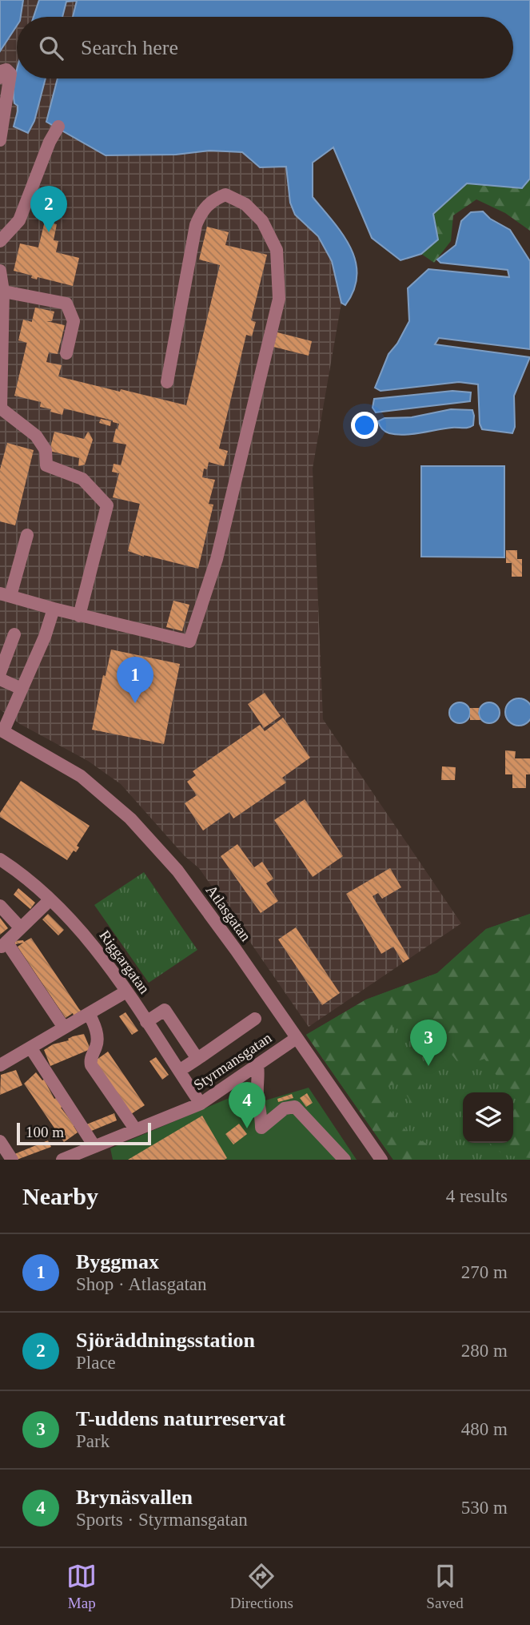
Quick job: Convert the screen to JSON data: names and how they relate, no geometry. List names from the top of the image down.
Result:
{
  "streets": {
    "street": ["Atlasgatan", "Riggargatan", "Styrmansgatan"]
  },
  "crossings": [
    ["Atlasgatan", "Styrmansgatan"],
    ["Riggargatan", "Styrmansgatan"]
  ],
  "scale_bar": "100 m",
  "page": {
    "search": "Search here",
    "pins": [
      "2",
      "1",
      "3",
      "4"
    ],
    "scale": "100 m",
    "heading": ["Nearby", "4 results"],
    "list": [
      {
        "mark": "1",
        "name": "Byggmax",
        "note": "Shop · Atlasgatan",
        "value": "270 m"
      },
      {
        "mark": "2",
        "name": "Sjöräddningsstation",
        "note": "Place",
        "value": "280 m"
      },
      {
        "mark": "3",
        "name": "T-uddens naturreservat",
        "note": "Park",
        "value": "480 m"
      },
      {
        "mark": "4",
        "name": "Brynäsvallen",
        "note": "Sports · Styrmansgatan",
        "value": "530 m"
      }
    ],
    "nav": ["Map", "Directions", "Saved"]
  }
}
